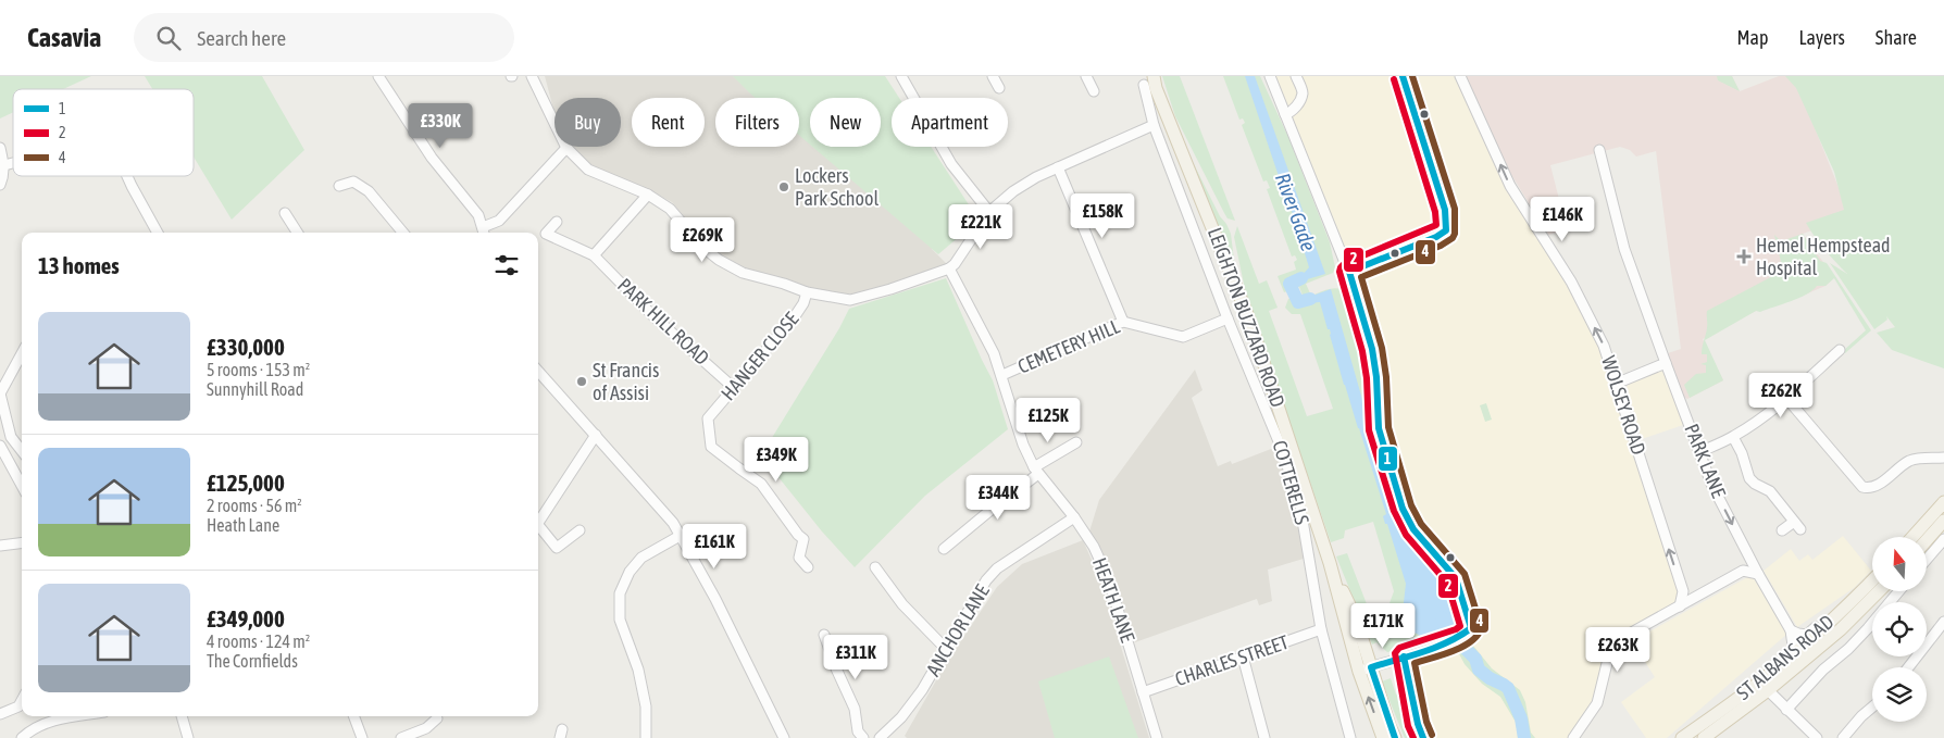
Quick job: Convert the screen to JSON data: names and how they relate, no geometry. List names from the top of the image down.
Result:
{
  "streets": {
    "main road": ["LEIGHTON BUZZARD ROAD", "ST ALBANS ROAD"],
    "street": [
      "PARK HILL ROAD",
      "CEMETERY HILL",
      "HANGER CLOSE",
      "WOLSEY ROAD",
      "PARK LANE",
      "COTTERELLS",
      "HEATH LANE",
      "ANCHOR LANE",
      "CHARLES STREET"
    ]
  },
  "crossings": [
    ["LEIGHTON BUZZARD ROAD", "COTTERELLS"],
    ["PARK HILL ROAD", "HANGER CLOSE"],
    ["CEMETERY HILL", "COTTERELLS"],
    ["CEMETERY HILL", "HEATH LANE"],
    ["COTTERELLS", "CHARLES STREET"],
    ["HEATH LANE", "ANCHOR LANE"],
    ["HEATH LANE", "CHARLES STREET"]
  ],
  "one_way": ["WOLSEY ROAD"],
  "water": ["River Gade"],
  "places": {
    "other": ["Lockers Park School", "St Francis of Assisi"],
    "health": ["Hemel Hempstead Hospital"]
  },
  "lines": ["transit line 1", "transit line 4", "transit line 2"],
  "legend": ["1", "2", "4"],
  "north": "top",
  "page": {
    "header": "Casavia",
    "search": "Search here",
    "nav": ["Map", "Layers", "Share"],
    "chip": [
      "Buy",
      "Rent",
      "Filters",
      "New",
      "Apartment"
    ],
    "price": [
      "£330K",
      "£158K",
      "£146K",
      "£221K",
      "£269K",
      "£262K",
      "£125K",
      "£349K",
      "£344K",
      "£161K",
      "£171K",
      "£263K",
      "£311K"
    ],
    "heading": "13 homes",
    "list": [
      {
        "name": "£330,000",
        "note": "5 rooms · 153 m² · Sunnyhill Road"
      },
      {
        "name": "£125,000",
        "note": "2 rooms · 56 m² · Heath Lane"
      },
      {
        "name": "£349,000",
        "note": "4 rooms · 124 m² · The Cornfields"
      }
    ]
  }
}
